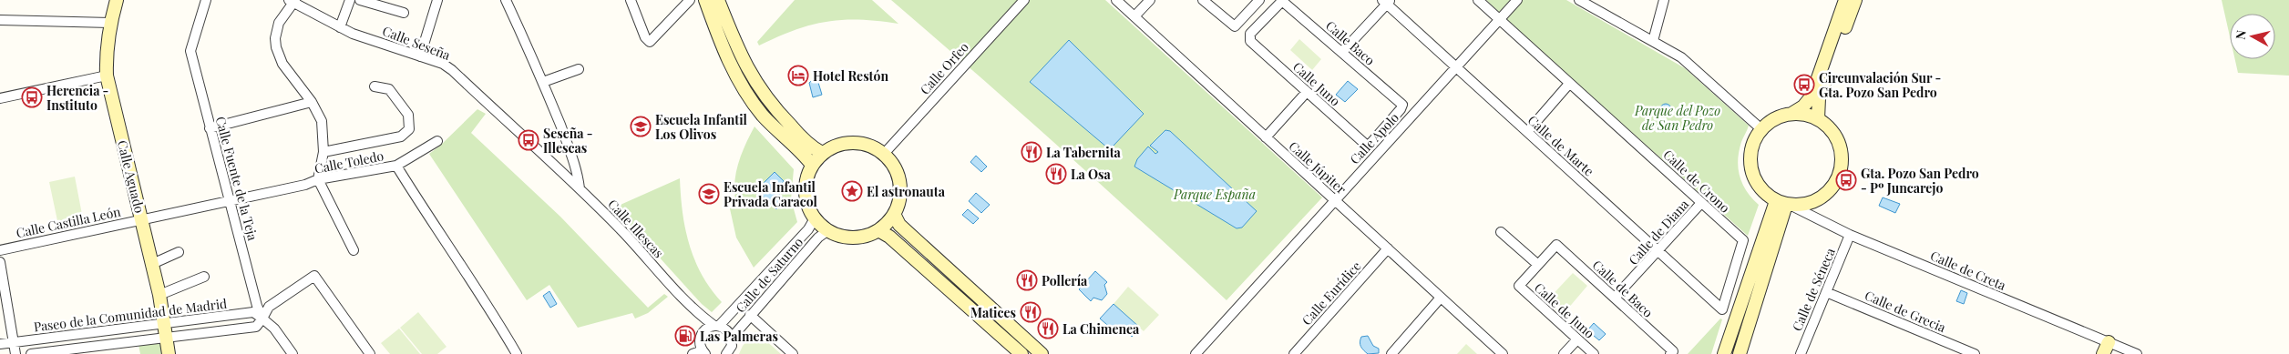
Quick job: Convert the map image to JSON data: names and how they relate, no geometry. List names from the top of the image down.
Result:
{
  "streets": {
    "street": [
      "Calle Seseña",
      "Calle Baco",
      "Calle Orfeo",
      "Calle Juno",
      "Calle Apolo",
      "Calle de Marte",
      "Calle Toledo",
      "Calle Júpiter",
      "Calle Aguado",
      "Calle Fuente de la Teja",
      "Calle de Crono",
      "Calle Castilla León",
      "Calle Illescas",
      "Calle de Diana",
      "Calle de Creta",
      "Calle de Saturno",
      "Calle de Baco",
      "Calle de Séneca",
      "Calle Eurídice",
      "Calle de Juno",
      "Calle de Grecia",
      "Paseo de la Comunidad de Madrid"
    ]
  },
  "crossings": [
    ["Calle Seseña", "Calle Illescas"],
    ["Calle Baco", "Calle Juno"],
    ["Calle Baco", "Calle Apolo"],
    ["Calle Orfeo", "Calle de Saturno"],
    ["Calle Juno", "Calle Apolo"],
    ["Calle Apolo", "Calle de Marte"],
    ["Calle Apolo", "Calle Júpiter"],
    ["Calle Apolo", "Calle de Crono"],
    ["Calle de Marte", "Calle de Crono"],
    ["Calle de Marte", "Calle de Diana"],
    ["Calle Toledo", "Calle Aguado"],
    ["Calle Toledo", "Calle Fuente de la Teja"],
    ["Calle Toledo", "Calle Castilla León"],
    ["Calle Júpiter", "Calle Eurídice"],
    ["Calle Aguado", "Calle Castilla León"],
    ["Calle Aguado", "Paseo de la Comunidad de Madrid"],
    ["Calle Fuente de la Teja", "Paseo de la Comunidad de Madrid"],
    ["Calle de Crono", "Calle de Diana"],
    ["Calle Illescas", "Calle de Saturno"],
    ["Calle de Diana", "Calle de Baco"],
    ["Calle de Creta", "Calle de Séneca"],
    ["Calle de Baco", "Calle de Juno"],
    ["Calle de Séneca", "Calle de Grecia"]
  ],
  "parks": ["Parque del Pozo de San Pedro", "Parque España"],
  "places": {
    "hotel": ["Hotel Restón"],
    "bus stop": [
      "Circunvalación Sur - Gta. Pozo San Pedro",
      "Herencia - Instituto",
      "Seseña - Illescas",
      "Gta. Pozo San Pedro - Pº Juncarejo"
    ],
    "school or university": ["Escuela Infantil Los Olivos", "Escuela Infantil Privada Caracol"],
    "restaurant": [
      "La Tabernita",
      "La Osa",
      "Pollería",
      "Matices",
      "La Chimenea"
    ],
    "place": ["El astronauta"],
    "fuel station": ["Las Palmeras"]
  },
  "north": "left"
}
